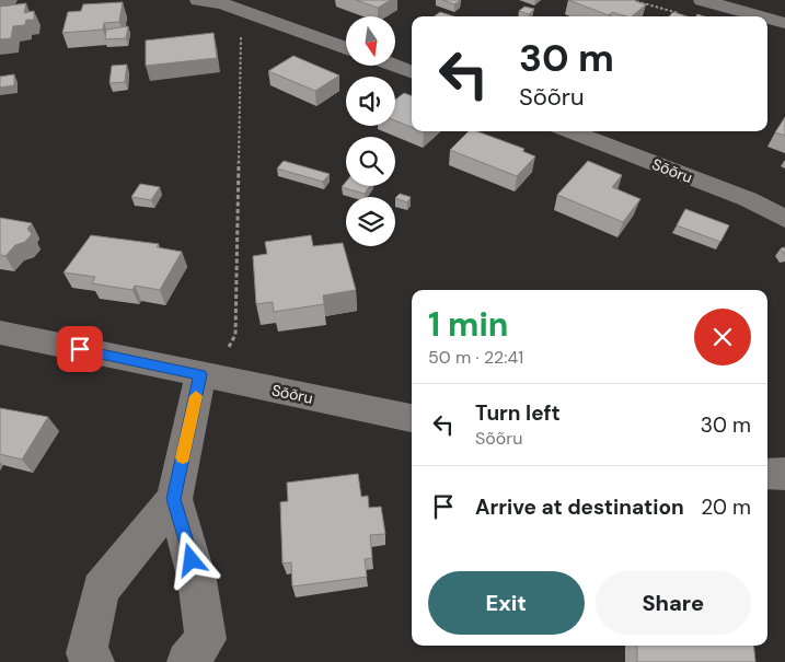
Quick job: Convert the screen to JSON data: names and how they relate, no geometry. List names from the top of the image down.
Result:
{
  "streets": {
    "street": ["Sõõru"]
  },
  "north": "bottom",
  "page": {
    "turn": ["30 m", "Sõõru"],
    "heading": ["1 min", "50 m · 22:41"],
    "list": [
      {
        "name": "Turn left",
        "note": "Sõõru",
        "value": "30 m"
      },
      {
        "name": "Arrive at destination",
        "value": "20 m"
      }
    ],
    "buttons": ["Exit", "Share"]
  }
}
